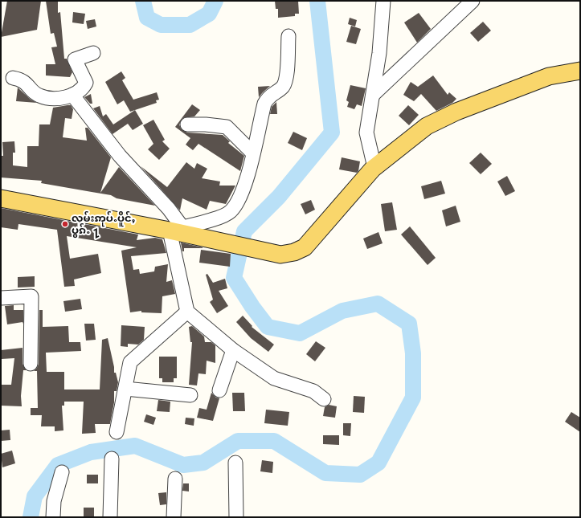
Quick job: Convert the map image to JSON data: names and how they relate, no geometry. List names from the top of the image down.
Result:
{
  "places": ["လုမ်းဢုပ်ႉပိူင်ႇ ပွၵ်ႉ ႑"]
}
